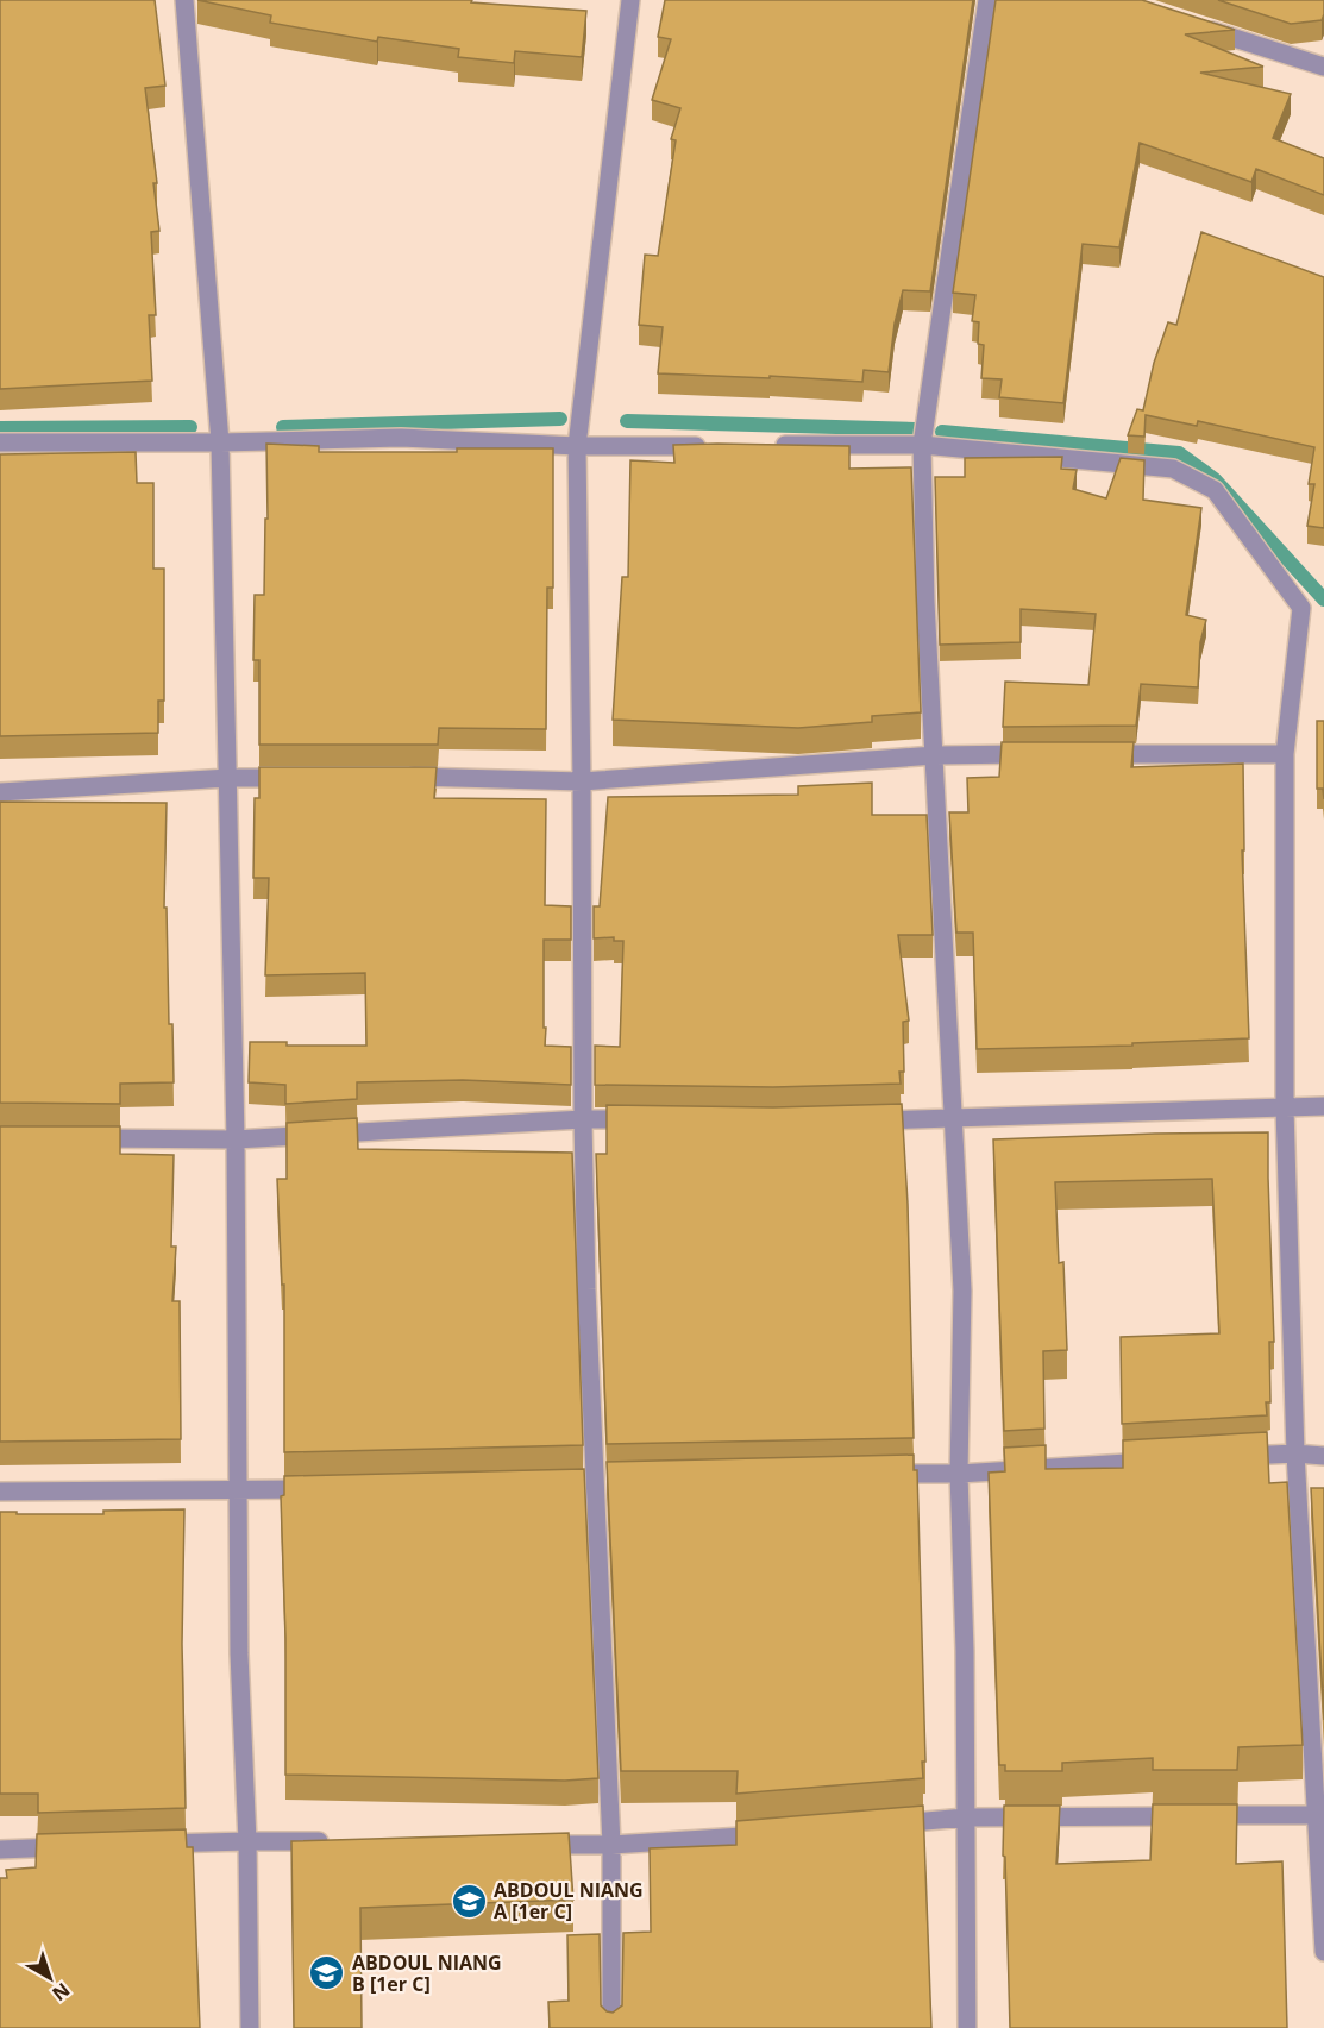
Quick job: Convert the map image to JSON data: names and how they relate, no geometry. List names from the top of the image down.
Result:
{
  "places": {
    "school or university": ["ABDOUL NIANG A [1er C]", "ABDOUL NIANG B [1er C]"]
  },
  "north": "bottom right"
}
